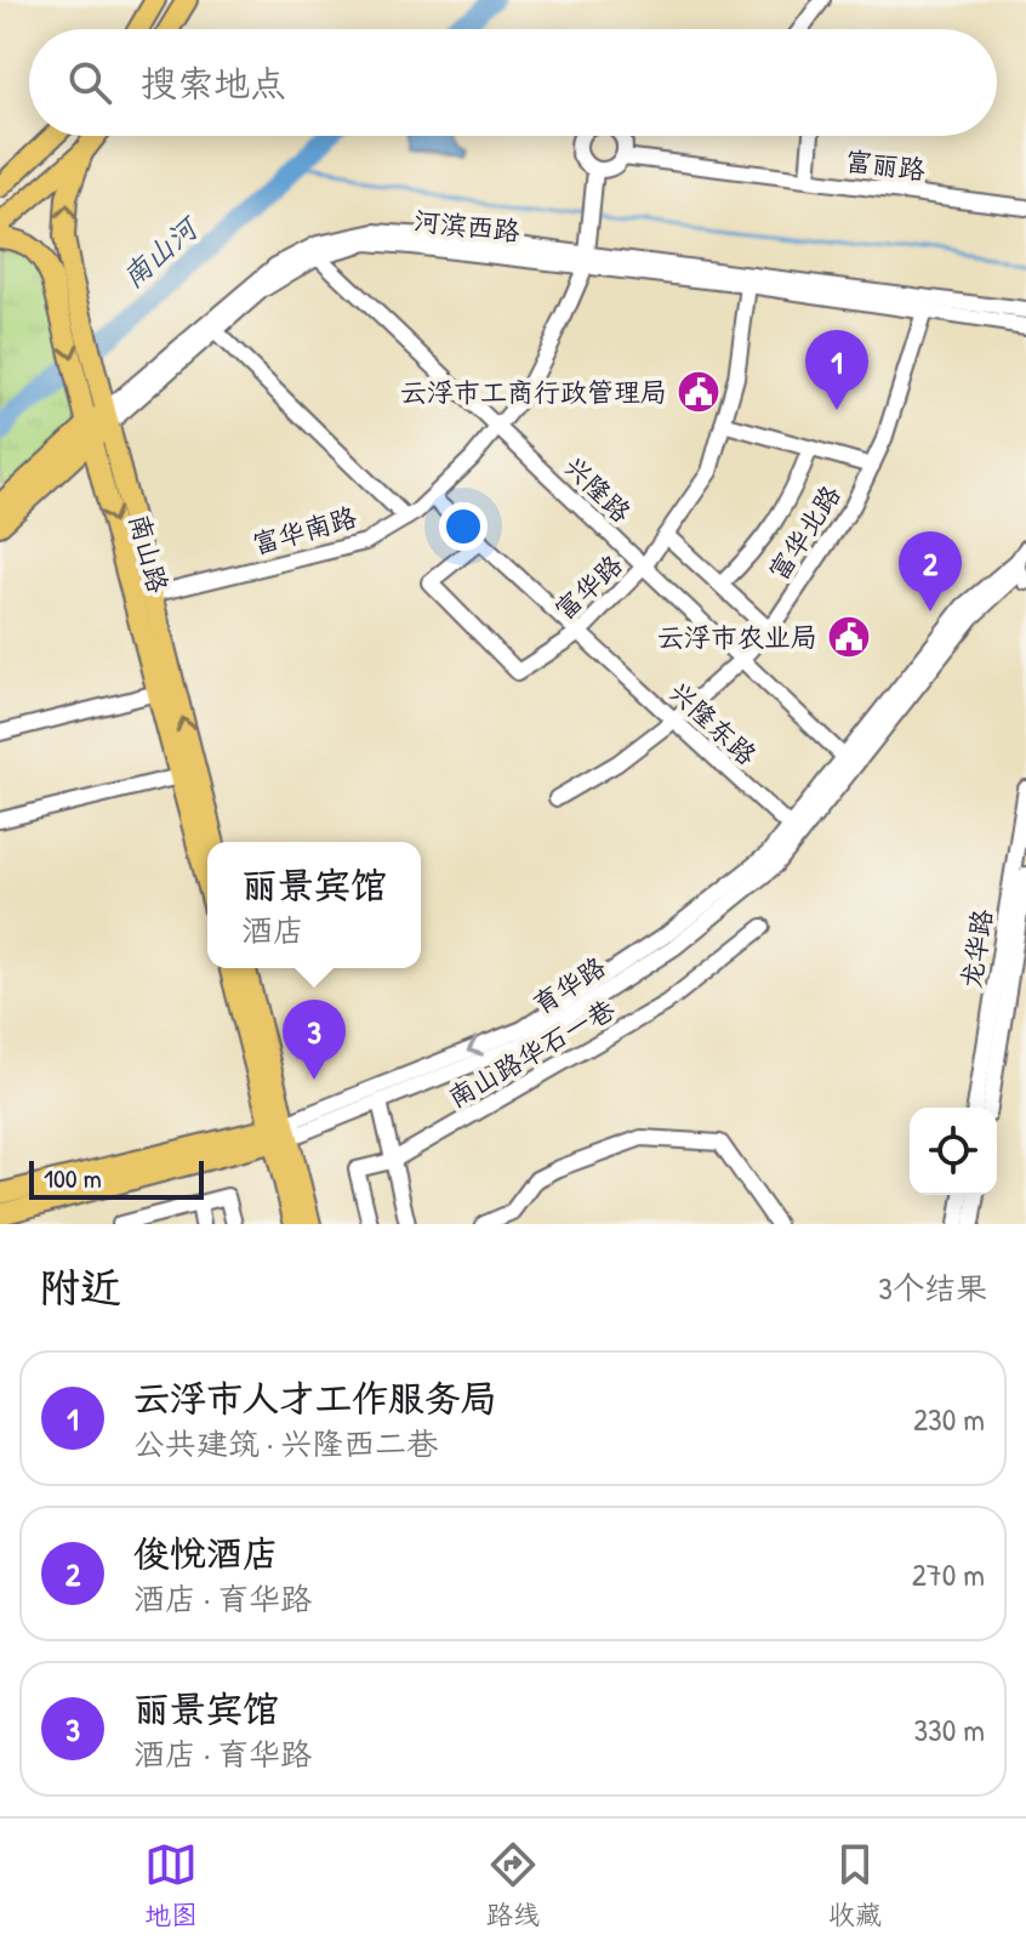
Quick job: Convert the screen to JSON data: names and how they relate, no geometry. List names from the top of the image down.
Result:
{
  "streets": {
    "main road": ["河滨西路", "南山路", "育华路"],
    "street": [
      "富丽路",
      "兴隆路",
      "富华南路",
      "富华北路",
      "富华路",
      "兴隆东路",
      "龙华路",
      "南山路华石一巷"
    ]
  },
  "crossings": [
    ["河滨西路", "兴隆路"],
    ["河滨西路", "富华南路"],
    ["河滨西路", "富华北路"],
    ["河滨西路", "南山路"],
    ["河滨西路", "富华路"],
    ["兴隆路", "富华南路"],
    ["兴隆路", "富华北路"],
    ["兴隆路", "富华路"],
    ["兴隆路", "育华路"],
    ["富华南路", "南山路"],
    ["富华南路", "兴隆东路"],
    ["富华北路", "兴隆东路"],
    ["富华路", "兴隆东路"],
    ["兴隆东路", "育华路"]
  ],
  "water": ["南山河"],
  "places": {
    "public building": ["云浮市工商行政管理局", "云浮市农业局"]
  },
  "scale_bar": "100 m",
  "page": {
    "search": "搜索地点",
    "pins": ["1", "2", "3"],
    "popup": ["丽景宾馆", "酒店"],
    "scale": "100 m",
    "heading": ["附近", "3个结果"],
    "list": [
      {
        "mark": "1",
        "name": "云浮市人才工作服务局",
        "note": "公共建筑 · 兴隆西二巷",
        "value": "230 m"
      },
      {
        "mark": "2",
        "name": "俊悦酒店",
        "note": "酒店 · 育华路",
        "value": "270 m"
      },
      {
        "mark": "3",
        "name": "丽景宾馆",
        "note": "酒店 · 育华路",
        "value": "330 m"
      }
    ],
    "nav": ["地图", "路线", "收藏"]
  }
}
